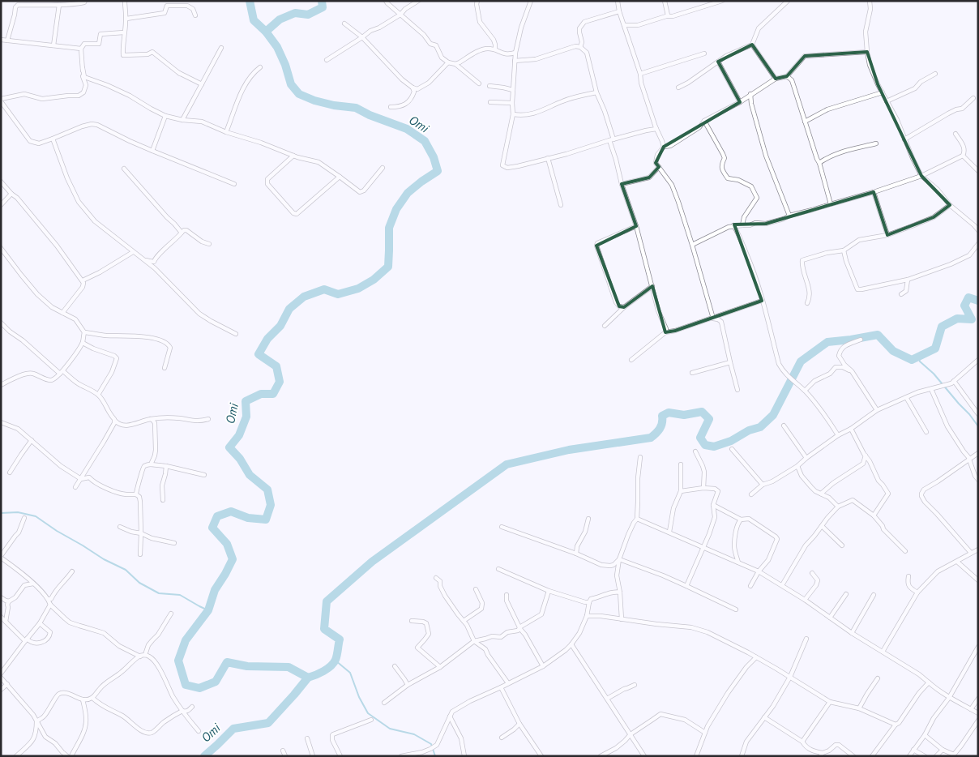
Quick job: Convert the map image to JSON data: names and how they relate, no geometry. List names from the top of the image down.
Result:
{
  "water": ["Omi"]
}
